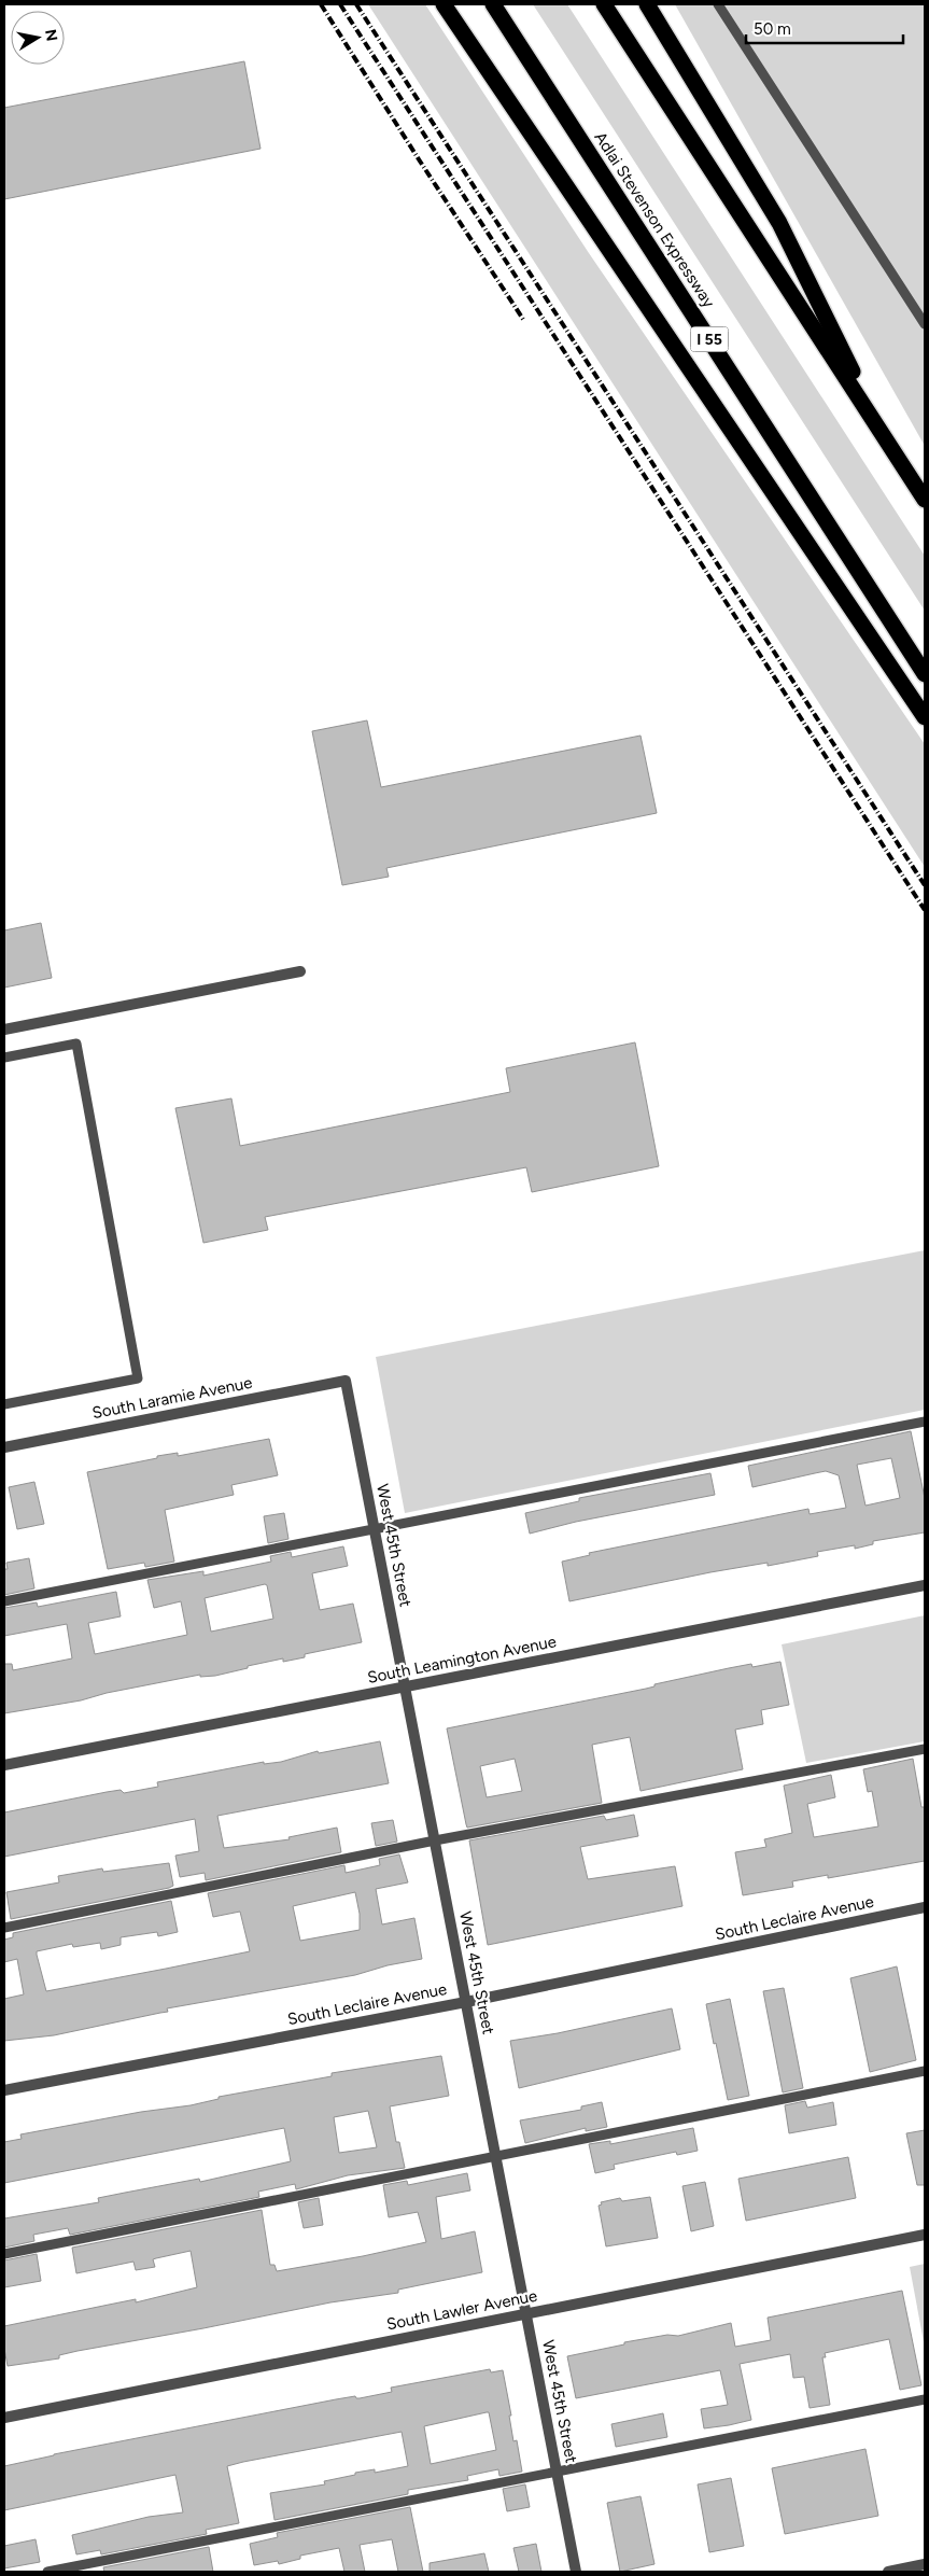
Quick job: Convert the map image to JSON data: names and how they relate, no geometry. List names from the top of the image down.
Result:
{
  "streets": {
    "highway": ["Adlai Stevenson Expressway", "I 55"],
    "street": [
      "South Laramie Avenue",
      "West 45th Street",
      "South Leamington Avenue",
      "South Leclaire Avenue",
      "South Lawler Avenue"
    ]
  },
  "crossings": [
    ["South Laramie Avenue", "West 45th Street"],
    ["West 45th Street", "South Leamington Avenue"],
    ["West 45th Street", "South Leclaire Avenue"],
    ["West 45th Street", "South Lawler Avenue"]
  ],
  "scale_bar": "50 m",
  "north": "right"
}
